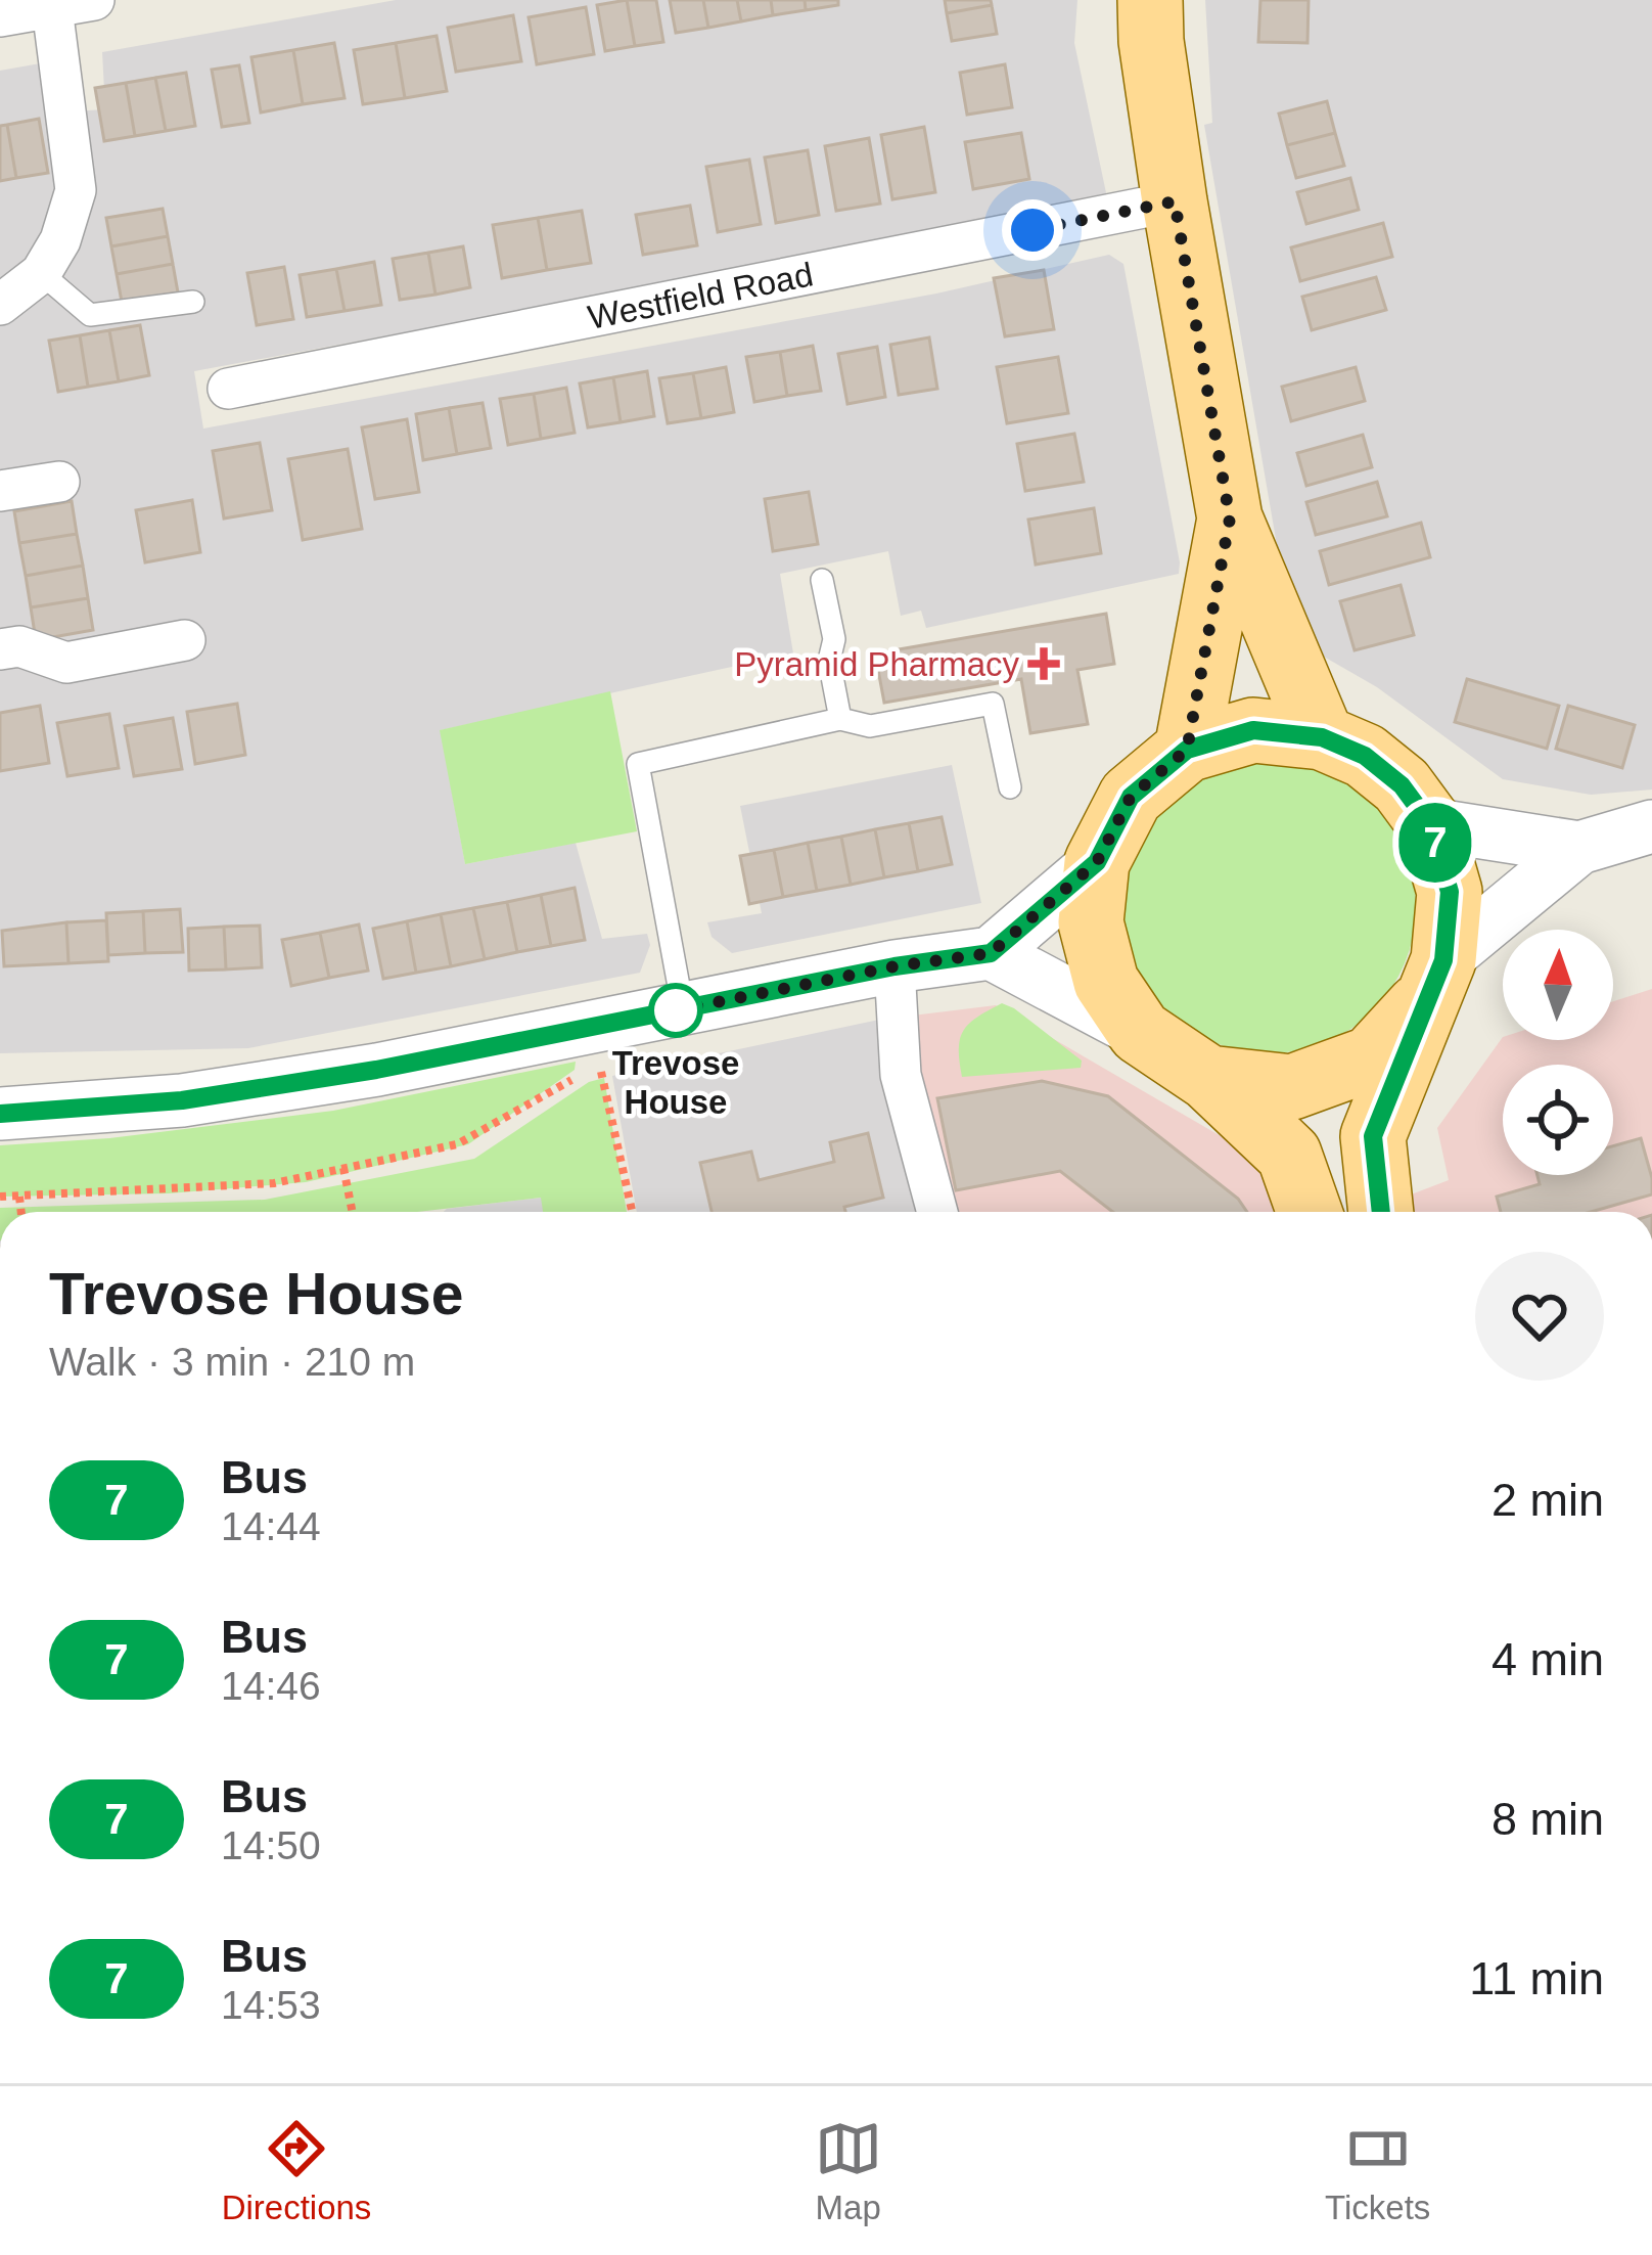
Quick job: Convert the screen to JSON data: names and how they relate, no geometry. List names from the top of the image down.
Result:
{
  "streets": {
    "street": ["Westfield Road"]
  },
  "places": {
    "health": ["Pyramid Pharmacy"],
    "other": ["Trevose House"]
  },
  "lines": ["bus line 7"],
  "north": "top",
  "page": {
    "on_map": "7",
    "heading": ["Trevose House", "Walk · 3 min · 210 m"],
    "list": [
      {
        "mark": "7",
        "name": "Bus",
        "note": "14:44",
        "value": "2 min"
      },
      {
        "mark": "7",
        "name": "Bus",
        "note": "14:46",
        "value": "4 min"
      },
      {
        "mark": "7",
        "name": "Bus",
        "note": "14:50",
        "value": "8 min"
      },
      {
        "mark": "7",
        "name": "Bus",
        "note": "14:53",
        "value": "11 min"
      }
    ],
    "tabs": ["Directions", "Map", "Tickets"]
  }
}
